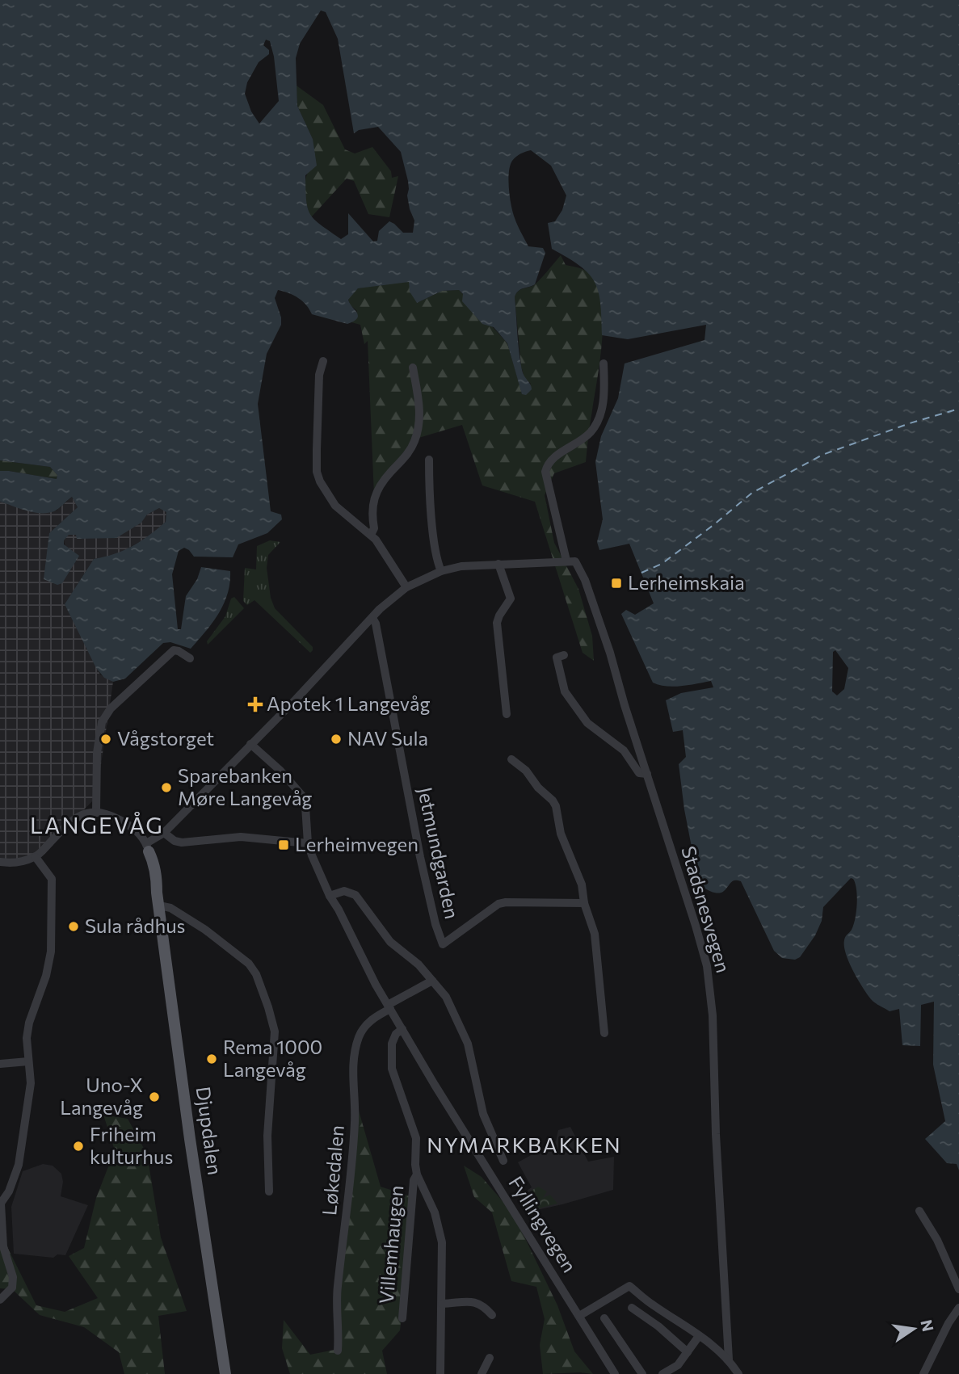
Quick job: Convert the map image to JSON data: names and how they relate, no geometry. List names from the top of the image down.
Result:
{
  "streets": {
    "main road": ["Djupdalen"],
    "street": [
      "Jetmundgarden",
      "Stadsnesvegen",
      "Løkedalen",
      "Fyllingvegen",
      "Villemhaugen"
    ]
  },
  "crossings": [
    ["Løkedalen", "Fyllingvegen"]
  ],
  "districts": ["LANGEVÅG", "NYMARKBAKKEN"],
  "places": {
    "transit": ["Lerheimskaia", "Lerheimvegen"],
    "health": ["Apotek 1 Langevåg"],
    "other": [
      "Vågstorget",
      "NAV Sula",
      "Sparebanken Møre Langevåg",
      "Sula rådhus",
      "Rema 1000 Langevåg",
      "Uno-X Langevåg",
      "Friheim kulturhus"
    ]
  },
  "north": "right"
}
